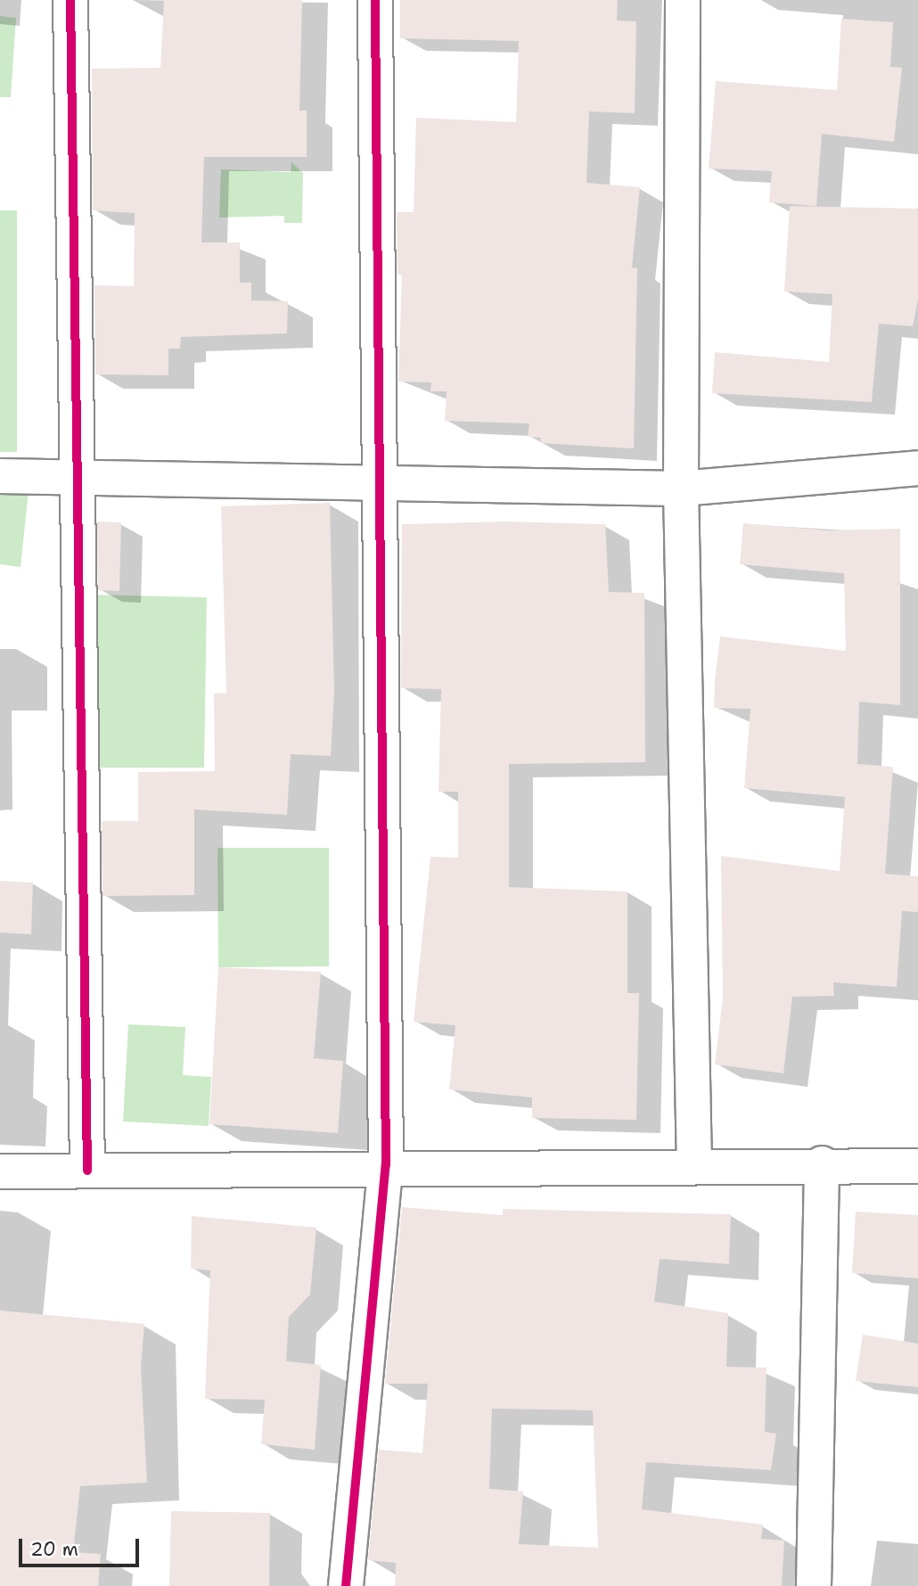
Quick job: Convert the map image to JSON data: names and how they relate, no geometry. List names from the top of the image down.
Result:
{
  "scale_bar": "20 m"
}
